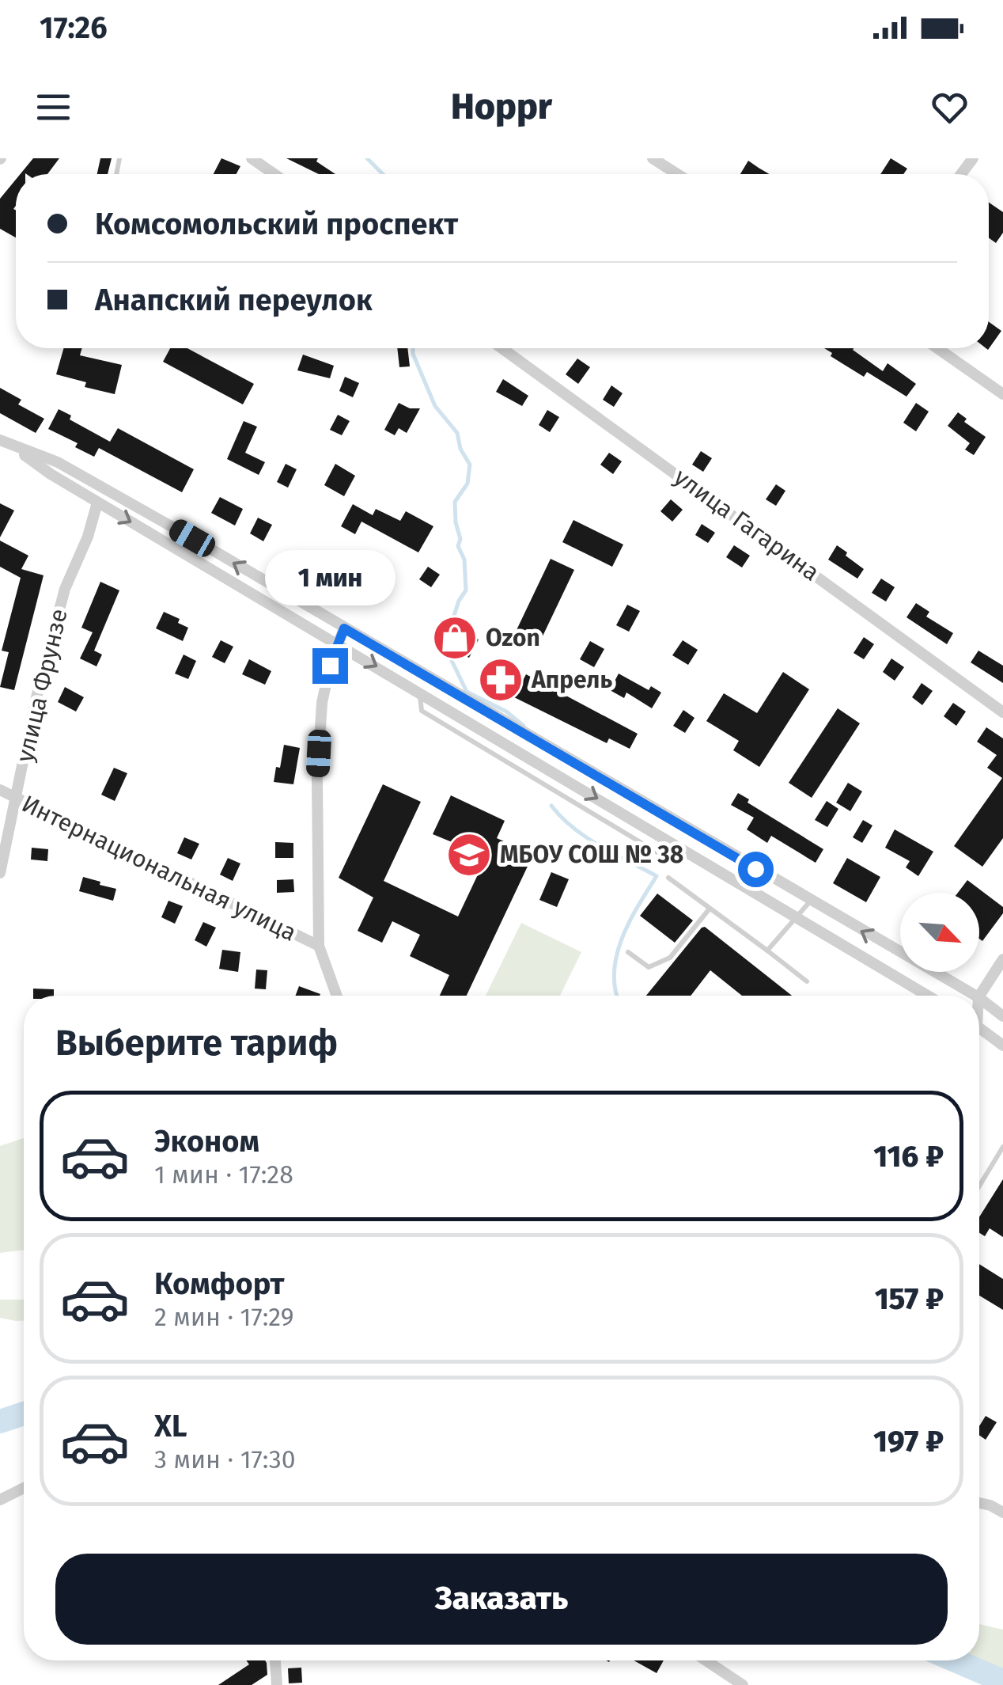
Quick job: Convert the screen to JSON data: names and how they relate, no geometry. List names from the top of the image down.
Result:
{
  "streets": {
    "street": ["улица Гагарина", "улица Фрунзе", "Интернациональная улица"]
  },
  "crossings": [
    ["улица Фрунзе", "Интернациональная улица"]
  ],
  "places": {
    "shop": ["Ozon"],
    "pharmacy": ["Апрель"],
    "school or university": ["МБОУ СОШ № 38"]
  },
  "north": "bottom right",
  "page": {
    "status": "17:26",
    "header": "Hoppr",
    "banner": ["Комсомольский проспект", "Анапский переулок"],
    "bubble": "1 мин",
    "heading": "Выберите тариф",
    "list": [
      {
        "name": "Эконом",
        "note": "1 мин · 17:28",
        "value": "116 ₽"
      },
      {
        "name": "Комфорт",
        "note": "2 мин · 17:29",
        "value": "157 ₽"
      },
      {
        "name": "XL",
        "note": "3 мин · 17:30",
        "value": "197 ₽"
      }
    ],
    "buttons": "Заказать"
  }
}
